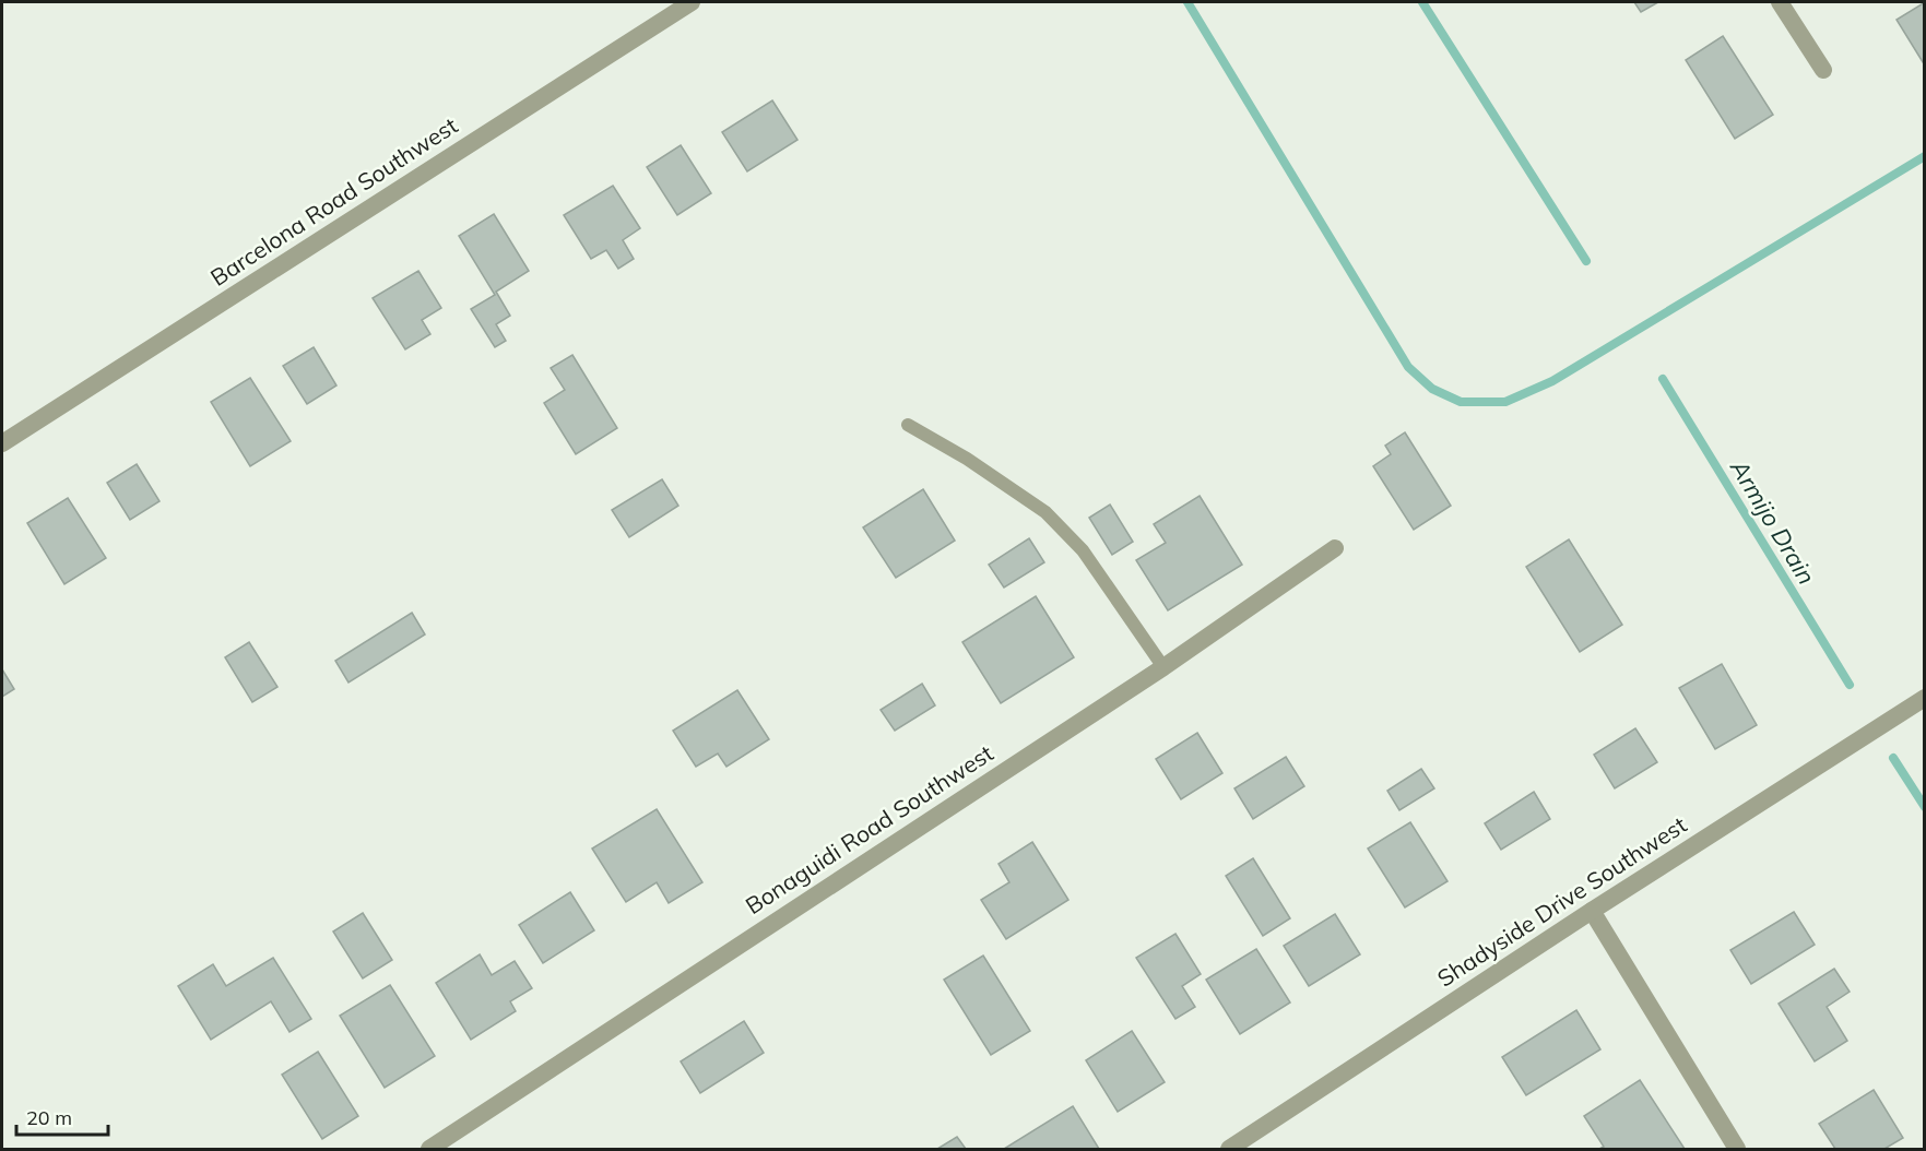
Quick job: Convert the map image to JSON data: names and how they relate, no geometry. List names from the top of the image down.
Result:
{
  "streets": {
    "street": ["Barcelona Road Southwest", "Bonaguidi Road Southwest", "Shadyside Drive Southwest"]
  },
  "water": ["Armijo Drain"],
  "scale_bar": "20 m"
}
